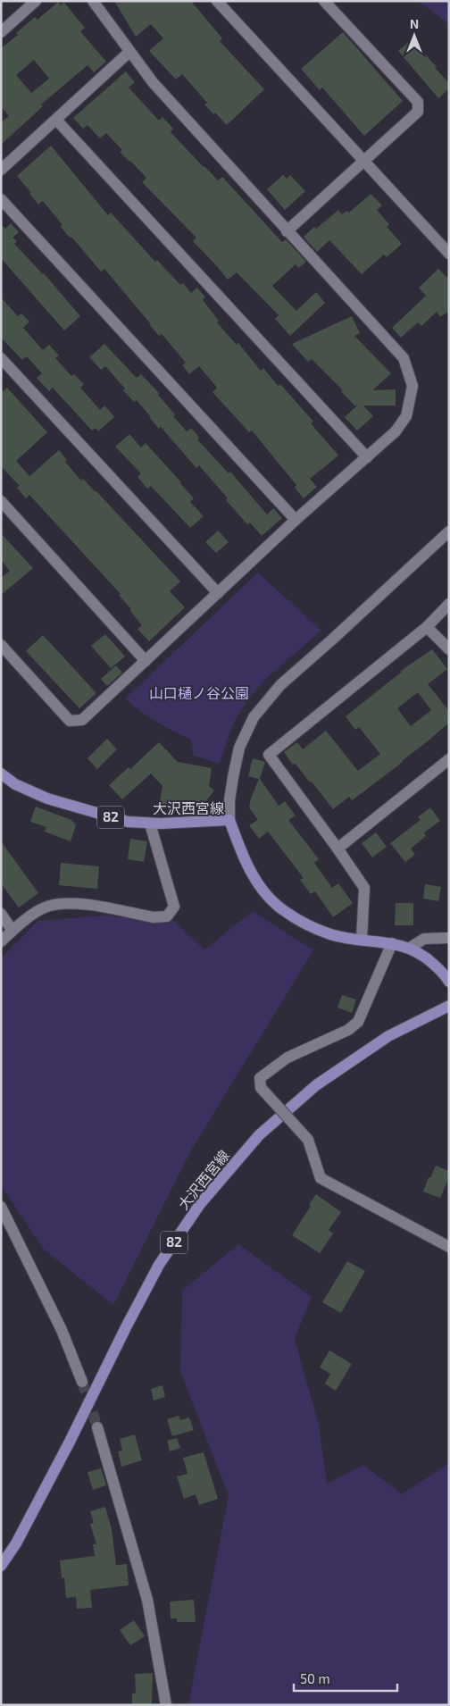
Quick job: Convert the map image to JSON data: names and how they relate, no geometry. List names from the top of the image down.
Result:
{
  "streets": {
    "main road": ["大沢西宮線", "82"]
  },
  "parks": ["山口樋ノ谷公園"],
  "scale_bar": "50 m",
  "north": "top"
}
